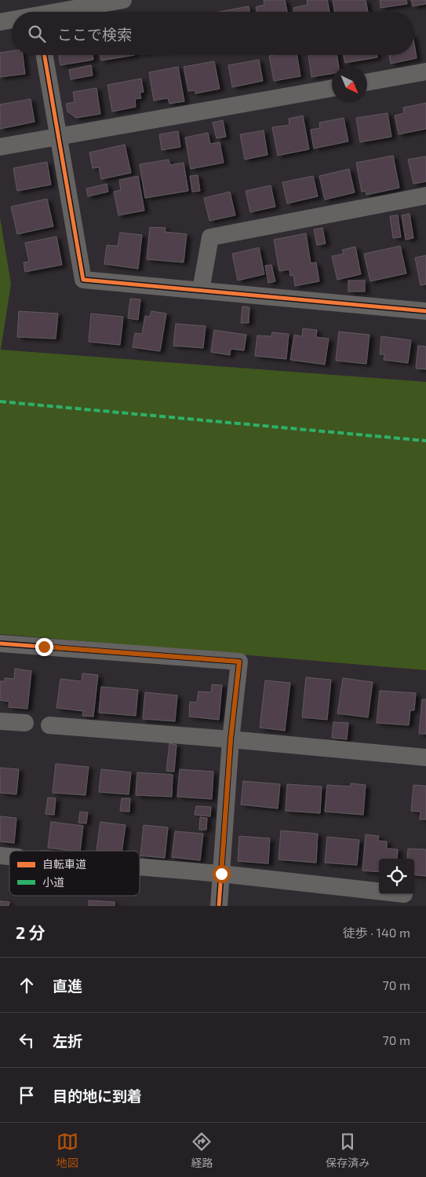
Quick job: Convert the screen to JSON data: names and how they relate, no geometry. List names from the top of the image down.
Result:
{
  "legend": ["自転車道", "小道"],
  "north": "bottom right",
  "page": {
    "search": "ここで検索",
    "heading": ["2 分", "徒歩 · 140 m"],
    "list": [
      ["直進", "70 m"],
      ["左折", "70 m"],
      "目的地に到着"
    ],
    "nav": ["地図", "経路", "保存済み"]
  }
}
